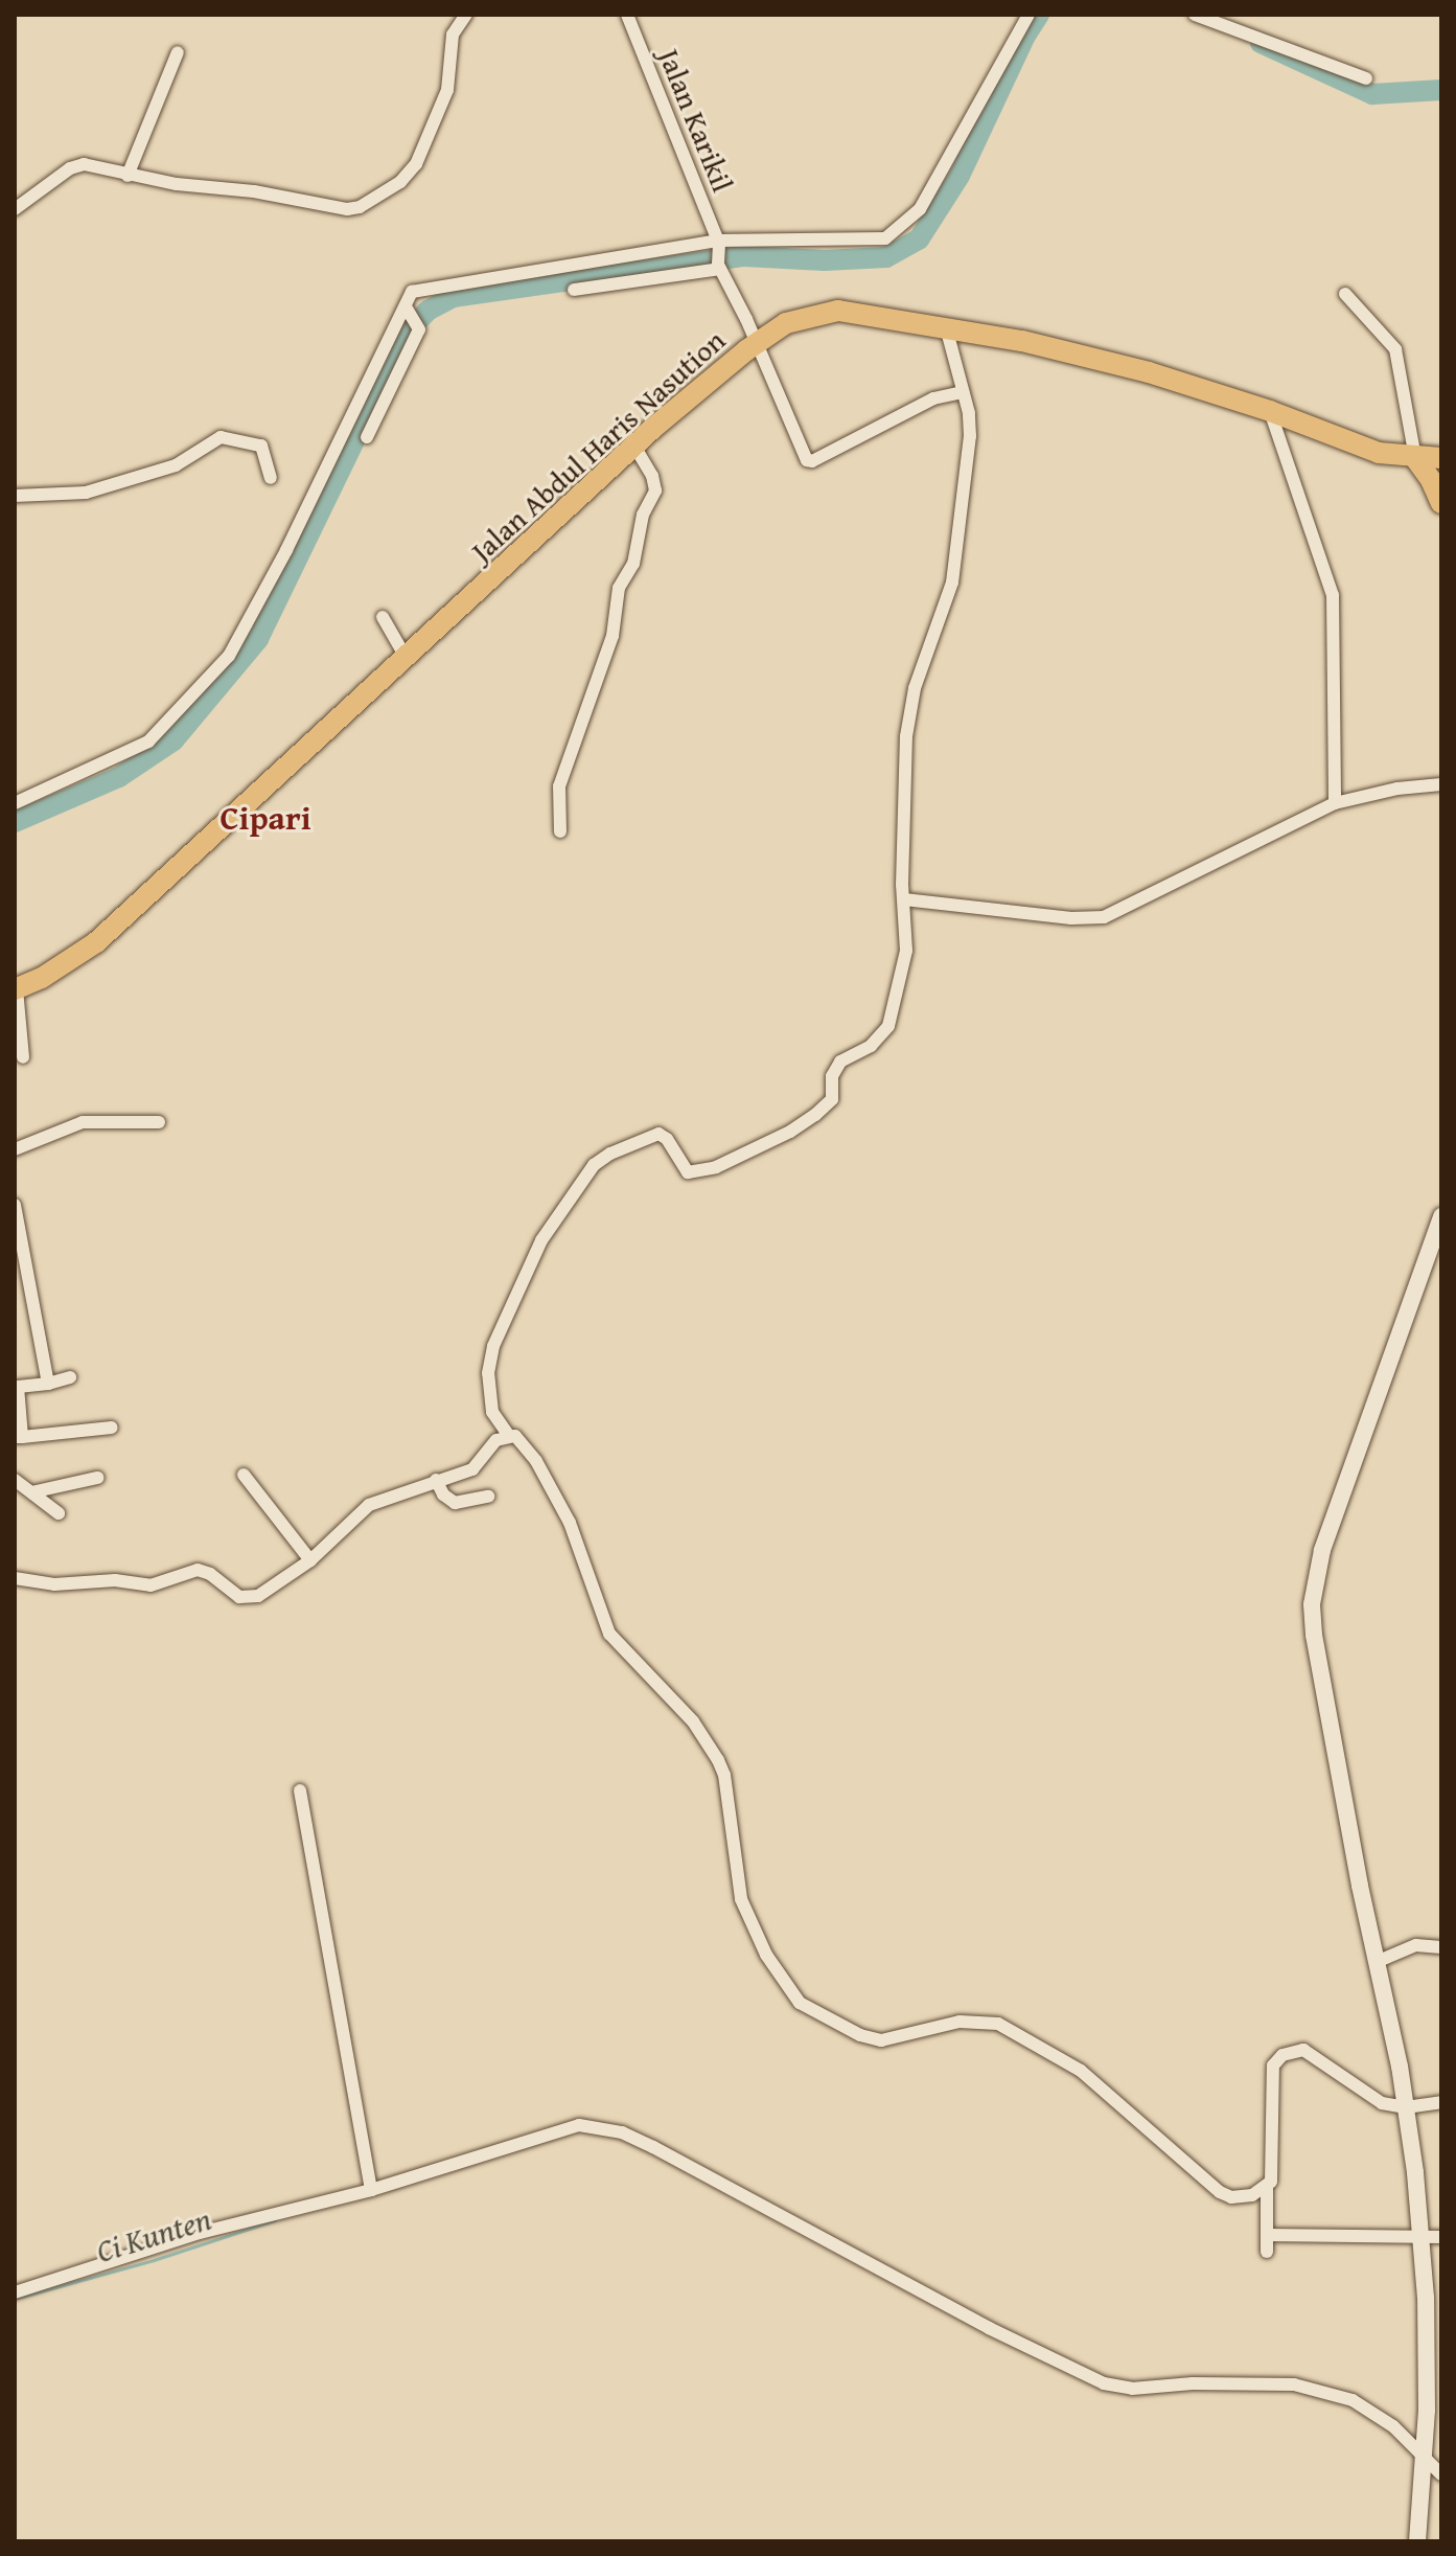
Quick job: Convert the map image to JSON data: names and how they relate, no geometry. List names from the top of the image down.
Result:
{
  "streets": {
    "main road": ["Jalan Abdul Haris Nasution"],
    "street": ["Jalan Karikil"]
  },
  "districts": ["Cipari"],
  "water": ["Ci Kunten"]
}
